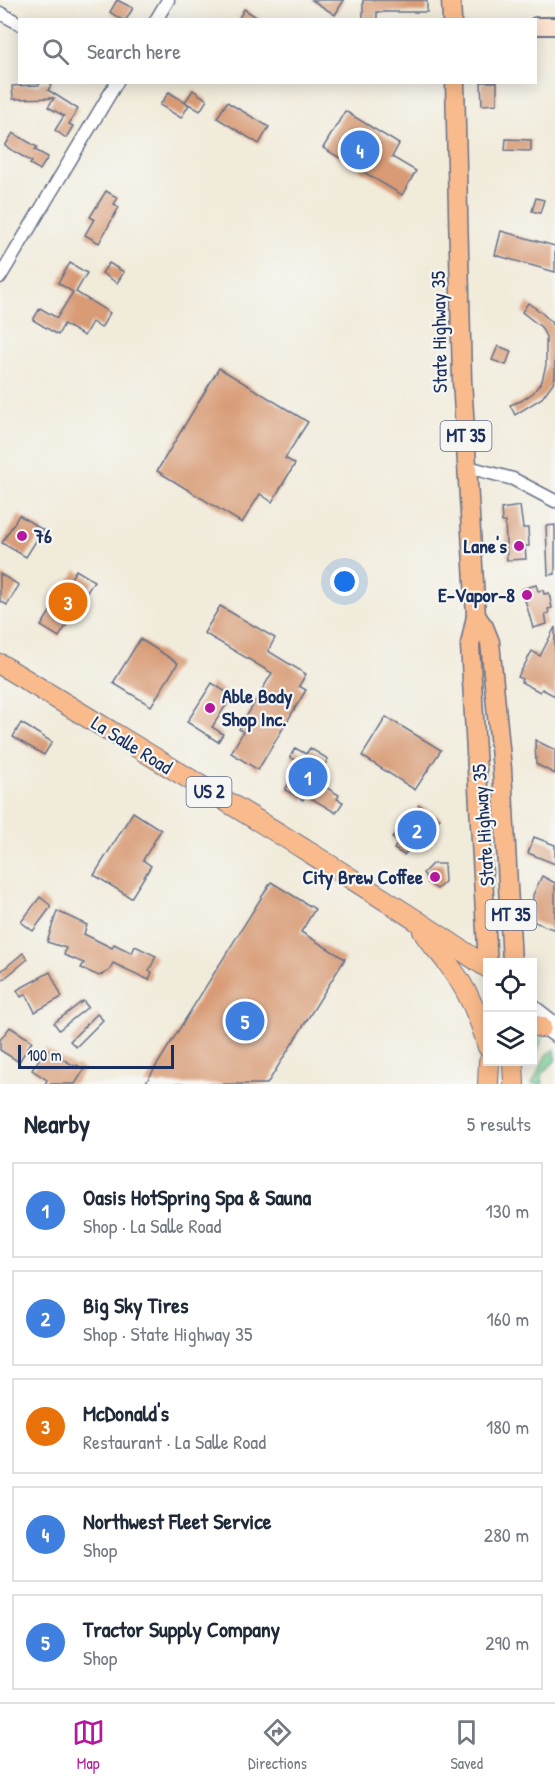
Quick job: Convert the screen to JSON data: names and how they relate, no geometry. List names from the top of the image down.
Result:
{
  "streets": {
    "highway": ["La Salle Road", "US 2"],
    "main road": ["State Highway 35", "MT 35"]
  },
  "crossings": [
    ["La Salle Road", "US 2"]
  ],
  "places": [
    "76",
    "Lane's",
    "E-Vapor-8",
    "Able Body Shop Inc.",
    "City Brew Coffee"
  ],
  "scale_bar": "100 m",
  "page": {
    "search": "Search here",
    "pins": [
      "4",
      "3",
      "1",
      "2",
      "5"
    ],
    "scale": "100 m",
    "heading": ["Nearby", "5 results"],
    "list": [
      {
        "mark": "1",
        "name": "Oasis HotSpring Spa & Sauna",
        "note": "Shop · La Salle Road",
        "value": "130 m"
      },
      {
        "mark": "2",
        "name": "Big Sky Tires",
        "note": "Shop · State Highway 35",
        "value": "160 m"
      },
      {
        "mark": "3",
        "name": "McDonald's",
        "note": "Restaurant · La Salle Road",
        "value": "180 m"
      },
      {
        "mark": "4",
        "name": "Northwest Fleet Service",
        "note": "Shop",
        "value": "280 m"
      },
      {
        "mark": "5",
        "name": "Tractor Supply Company",
        "note": "Shop",
        "value": "290 m"
      }
    ],
    "nav": ["Map", "Directions", "Saved"]
  }
}
